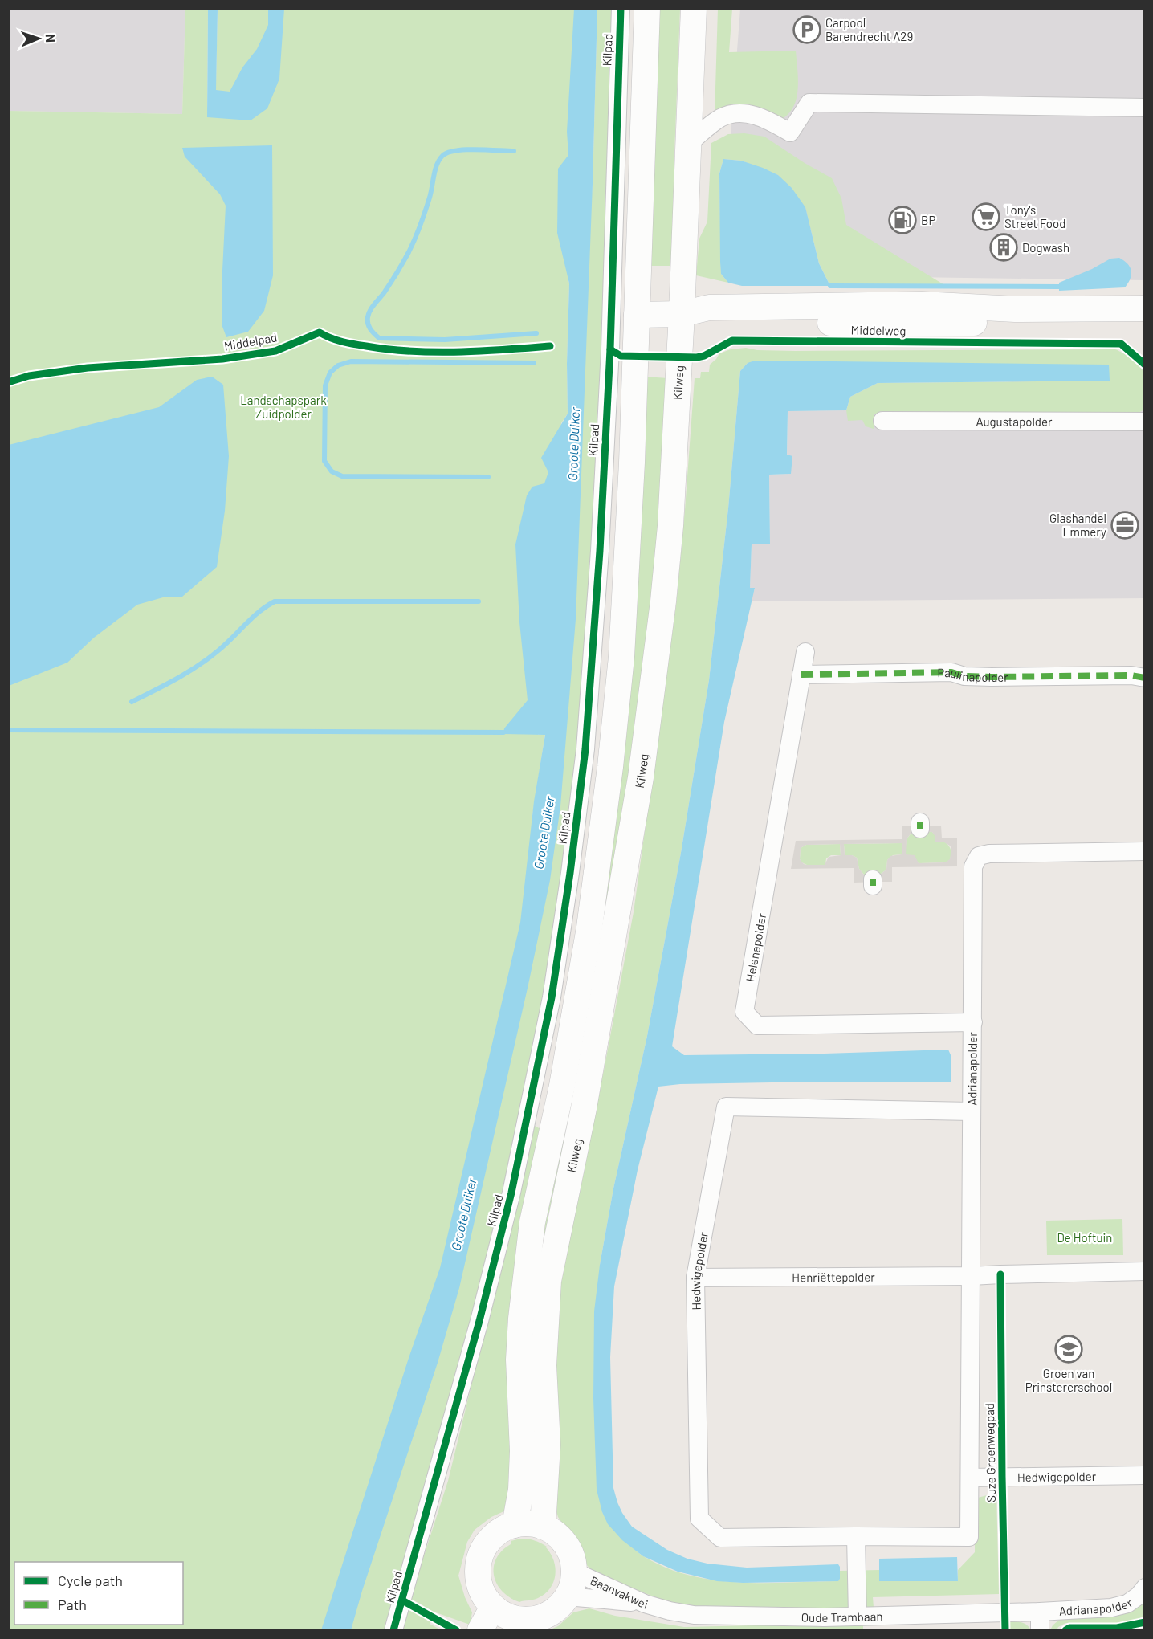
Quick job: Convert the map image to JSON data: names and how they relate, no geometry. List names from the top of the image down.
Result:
{
  "streets": {
    "main road": ["Middelweg", "Kilweg"],
    "street": [
      "Kilpad",
      "Augustapolder",
      "Paulinapolder",
      "Helenapolder",
      "Adrianapolder",
      "Hedwigepolder",
      "Henriëttepolder",
      "Baanvakwei",
      "Oude Trambaan"
    ],
    "cycle path": ["Middelpad", "Suze Groenwegpad"]
  },
  "crossings": [
    ["Middelweg", "Kilweg"],
    ["Kilweg", "Baanvakwei"],
    ["Paulinapolder", "Helenapolder"],
    ["Helenapolder", "Adrianapolder"],
    ["Adrianapolder", "Hedwigepolder"],
    ["Adrianapolder", "Henriëttepolder"],
    ["Adrianapolder", "Oude Trambaan"],
    ["Hedwigepolder", "Henriëttepolder"],
    ["Baanvakwei", "Oude Trambaan"]
  ],
  "water": ["Groote Duiker"],
  "parks": ["Landschapspark Zuidpolder", "De Hoftuin"],
  "places": {
    "parking": ["Carpool Barendrecht A29"],
    "supermarket": ["Tony's Street Food"],
    "fuel station": ["BP"],
    "building": ["Dogwash"],
    "office": ["Glashandel Emmery"],
    "school or university": ["Groen van Prinstererschool"]
  },
  "legend": ["Cycle path", "Path"],
  "north": "right"
}
